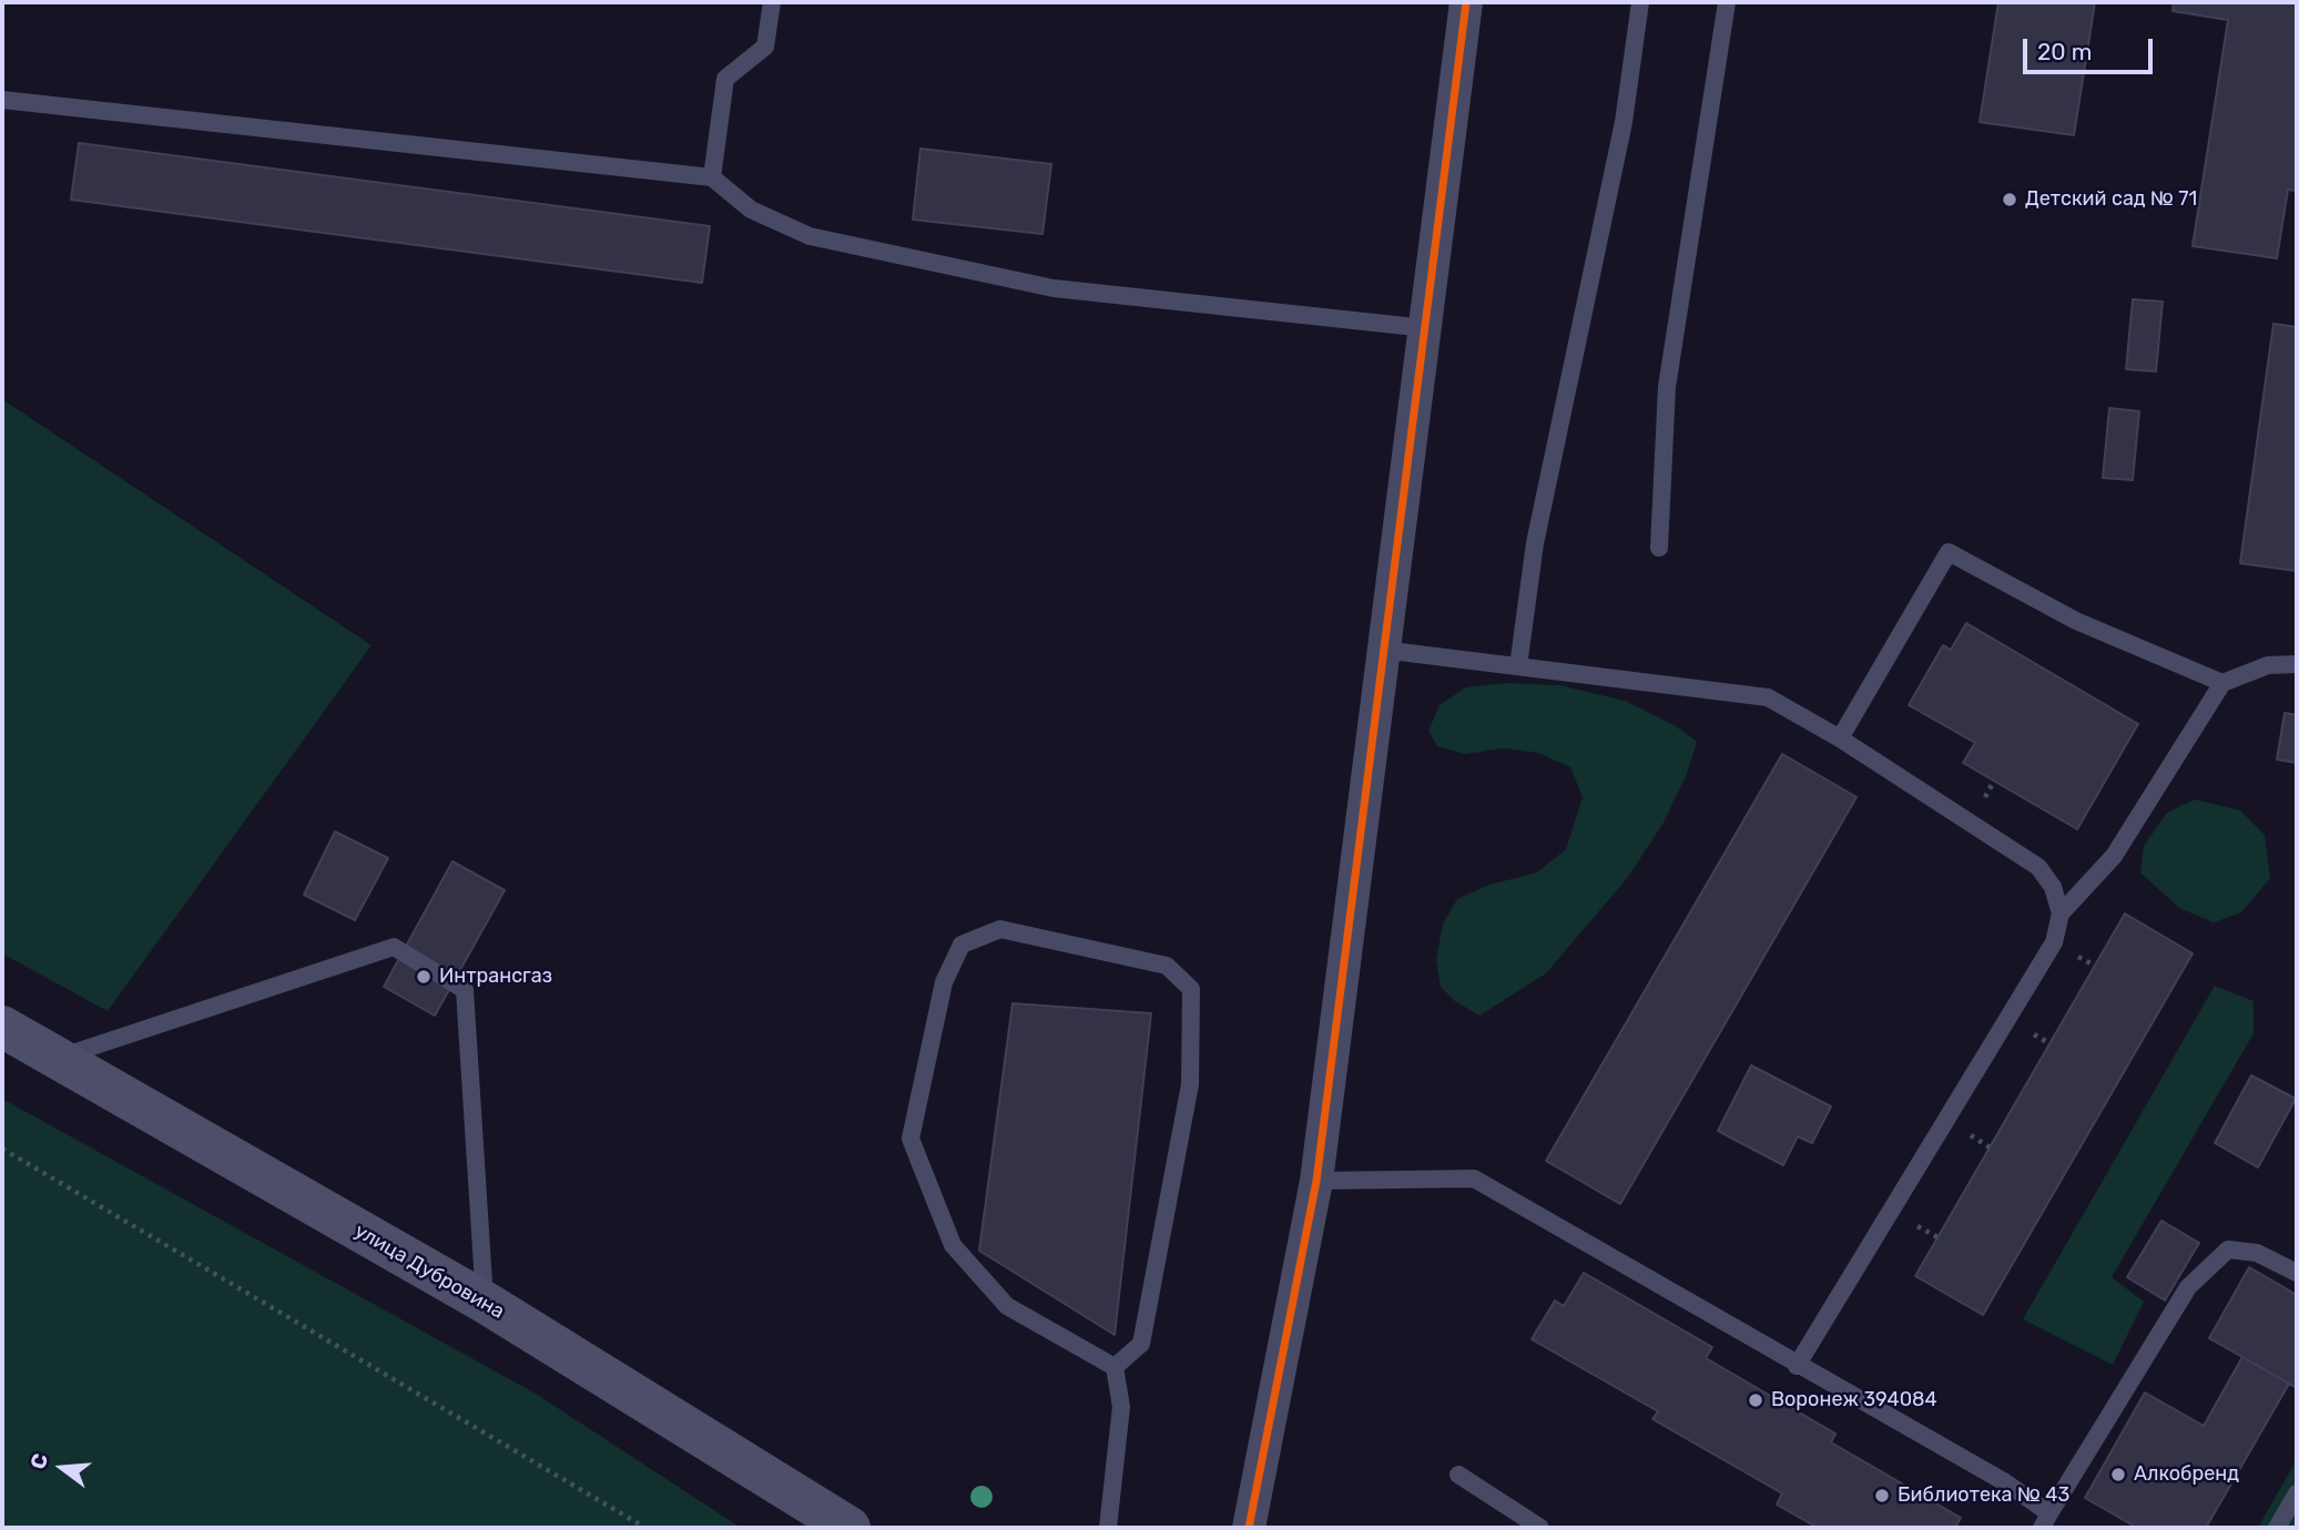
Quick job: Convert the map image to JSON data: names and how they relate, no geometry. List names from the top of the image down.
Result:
{
  "streets": {
    "main road": ["улица Дубровина"]
  },
  "places": [
    "Детский сад № 71",
    "Интрансгаз",
    "Воронеж 394084",
    "Алкобренд",
    "Библиотека № 43"
  ],
  "scale_bar": "20 m",
  "north": "left"
}
